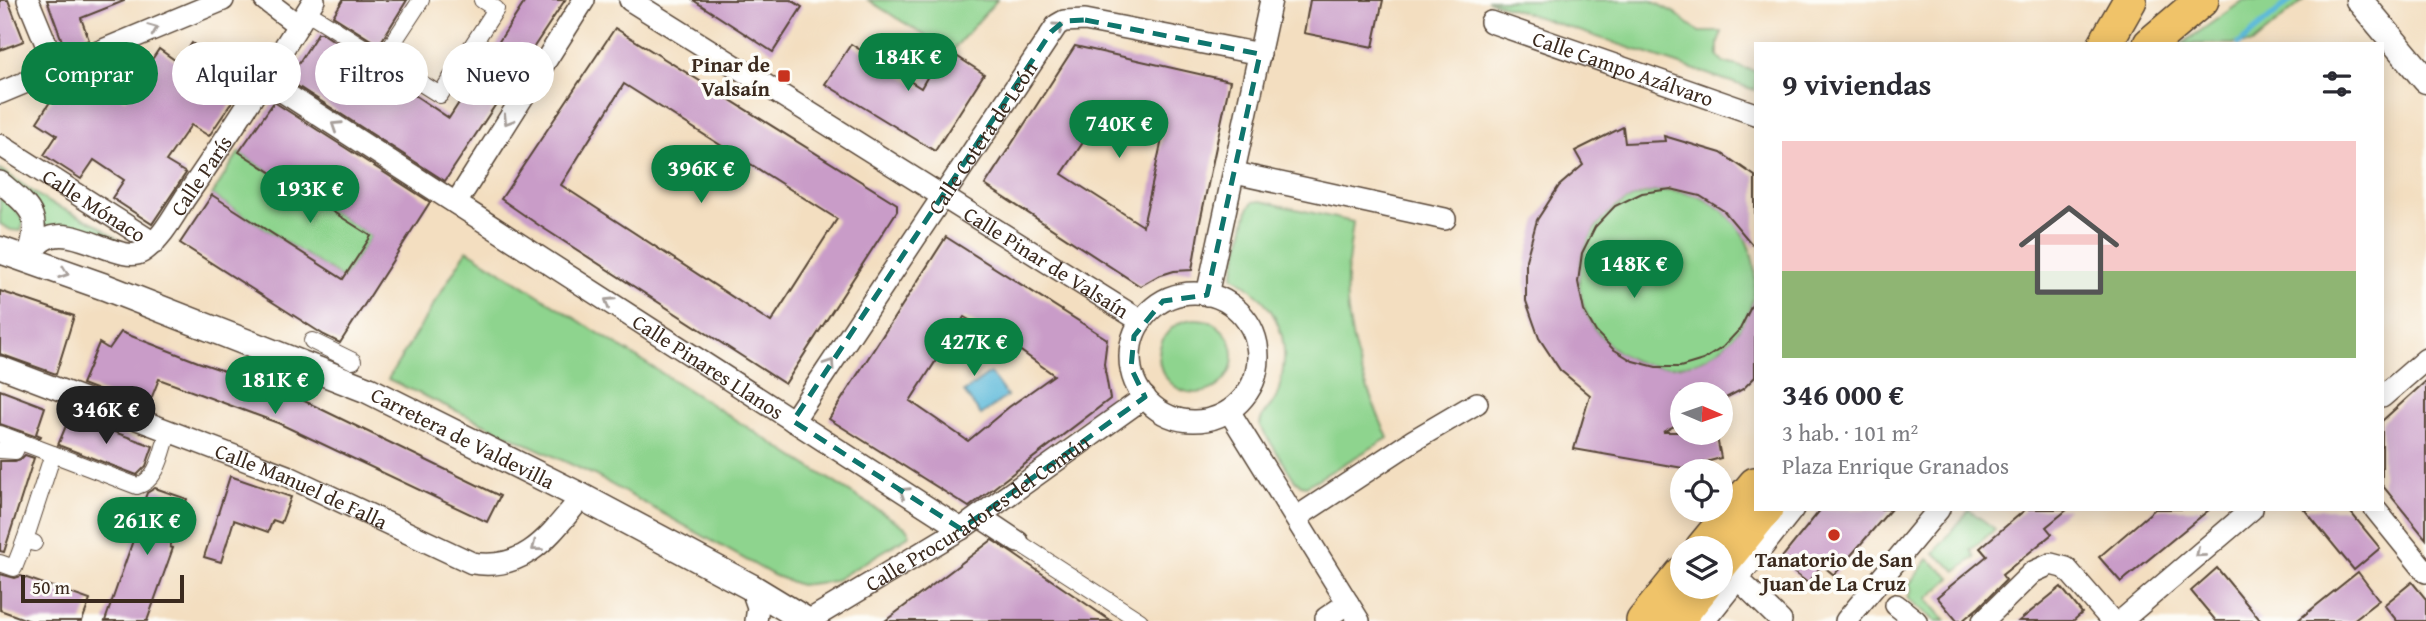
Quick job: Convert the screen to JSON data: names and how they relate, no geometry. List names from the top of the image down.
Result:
{
  "streets": {
    "street": [
      "Calle Campo Azálvaro",
      "Calle Cotera de León",
      "Calle París",
      "Calle Mónaco",
      "Calle Pinar de Valsaín",
      "Calle Pinares Llanos",
      "Carretera de Valdevilla",
      "Calle Manuel de Falla",
      "Calle Procuradores del Común"
    ]
  },
  "crossings": [
    ["Calle Cotera de León", "Calle Pinar de Valsaín"],
    ["Calle Cotera de León", "Calle Pinares Llanos"],
    ["Calle París", "Calle Mónaco"],
    ["Calle Pinar de Valsaín", "Calle Procuradores del Común"],
    ["Calle Pinares Llanos", "Calle Procuradores del Común"],
    ["Carretera de Valdevilla", "Calle Manuel de Falla"],
    ["Carretera de Valdevilla", "Calle Procuradores del Común"]
  ],
  "one_way": [
    "Calle Cotera de León",
    "Calle Pinares Llanos",
    "Carretera de Valdevilla",
    "Calle Manuel de Falla"
  ],
  "places": {
    "transit": ["Pinar de Valsaín"],
    "other": ["Tanatorio de San Juan de La Cruz"]
  },
  "scale_bar": "50 m",
  "north": "right",
  "page": {
    "price": [
      "184K €",
      "740K €",
      "396K €",
      "193K €",
      "148K €",
      "427K €",
      "181K €",
      "346K €",
      "261K €"
    ],
    "chip": [
      "Comprar",
      "Alquilar",
      "Filtros",
      "Nuevo"
    ],
    "heading": "9 viviendas",
    "list": [
      {
        "name": "346 000 €",
        "note": "3 hab. · 101 m² · Plaza Enrique Granados"
      }
    ],
    "scale": "50 m"
  }
}
